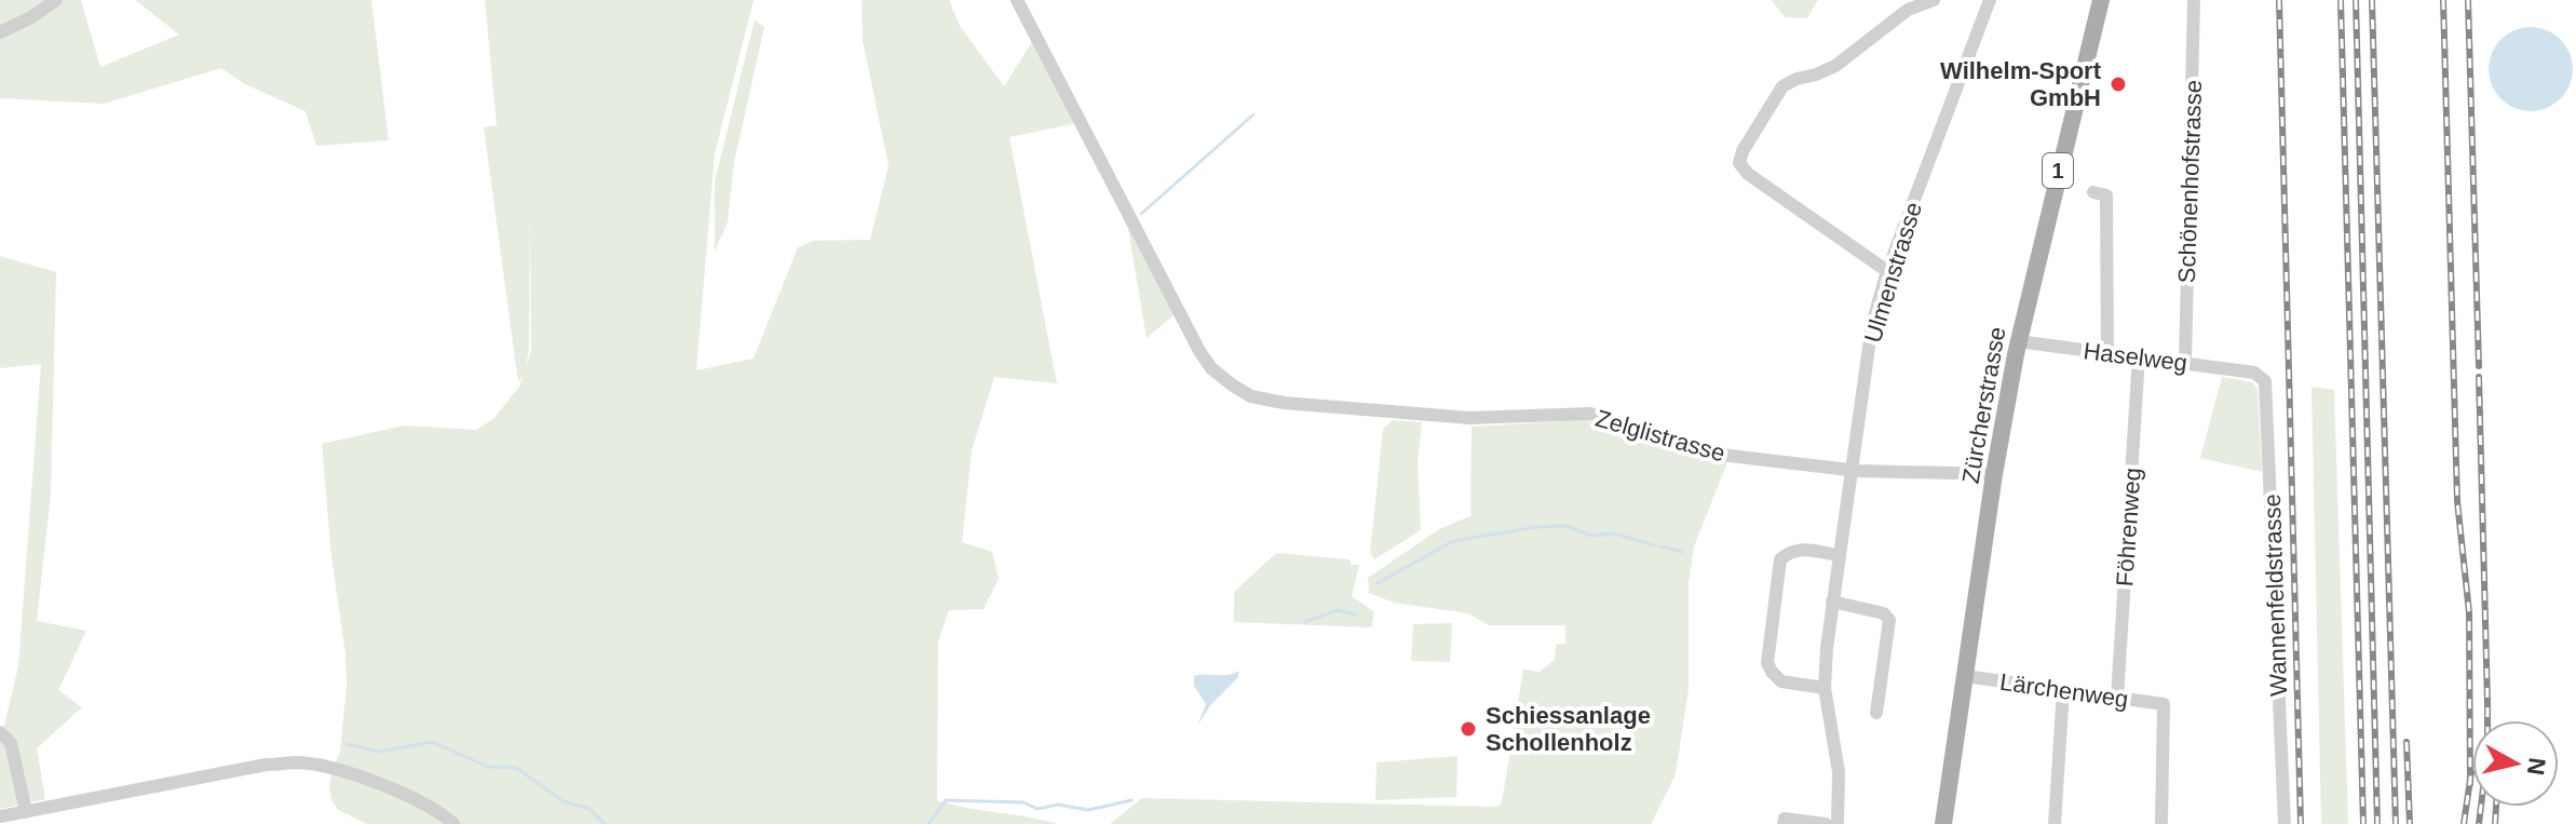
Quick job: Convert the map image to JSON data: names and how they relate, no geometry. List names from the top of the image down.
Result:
{
  "streets": {
    "main road": ["1", "Zürcherstrasse"],
    "street": [
      "Schönenhofstrasse",
      "Ulmenstrasse",
      "Haselweg",
      "Zelglistrasse",
      "Föhrenweg",
      "Wannenfeldstrasse",
      "Lärchenweg"
    ]
  },
  "crossings": [
    ["Schönenhofstrasse", "Haselweg"],
    ["Ulmenstrasse", "Zelglistrasse"],
    ["Haselweg", "Zürcherstrasse"],
    ["Haselweg", "Föhrenweg"],
    ["Haselweg", "Wannenfeldstrasse"],
    ["Zürcherstrasse", "Zelglistrasse"],
    ["Zürcherstrasse", "Lärchenweg"],
    ["Föhrenweg", "Lärchenweg"]
  ],
  "places": ["Wilhelm-Sport GmbH", "Schiessanlage Schollenholz"],
  "north": "right"
}
